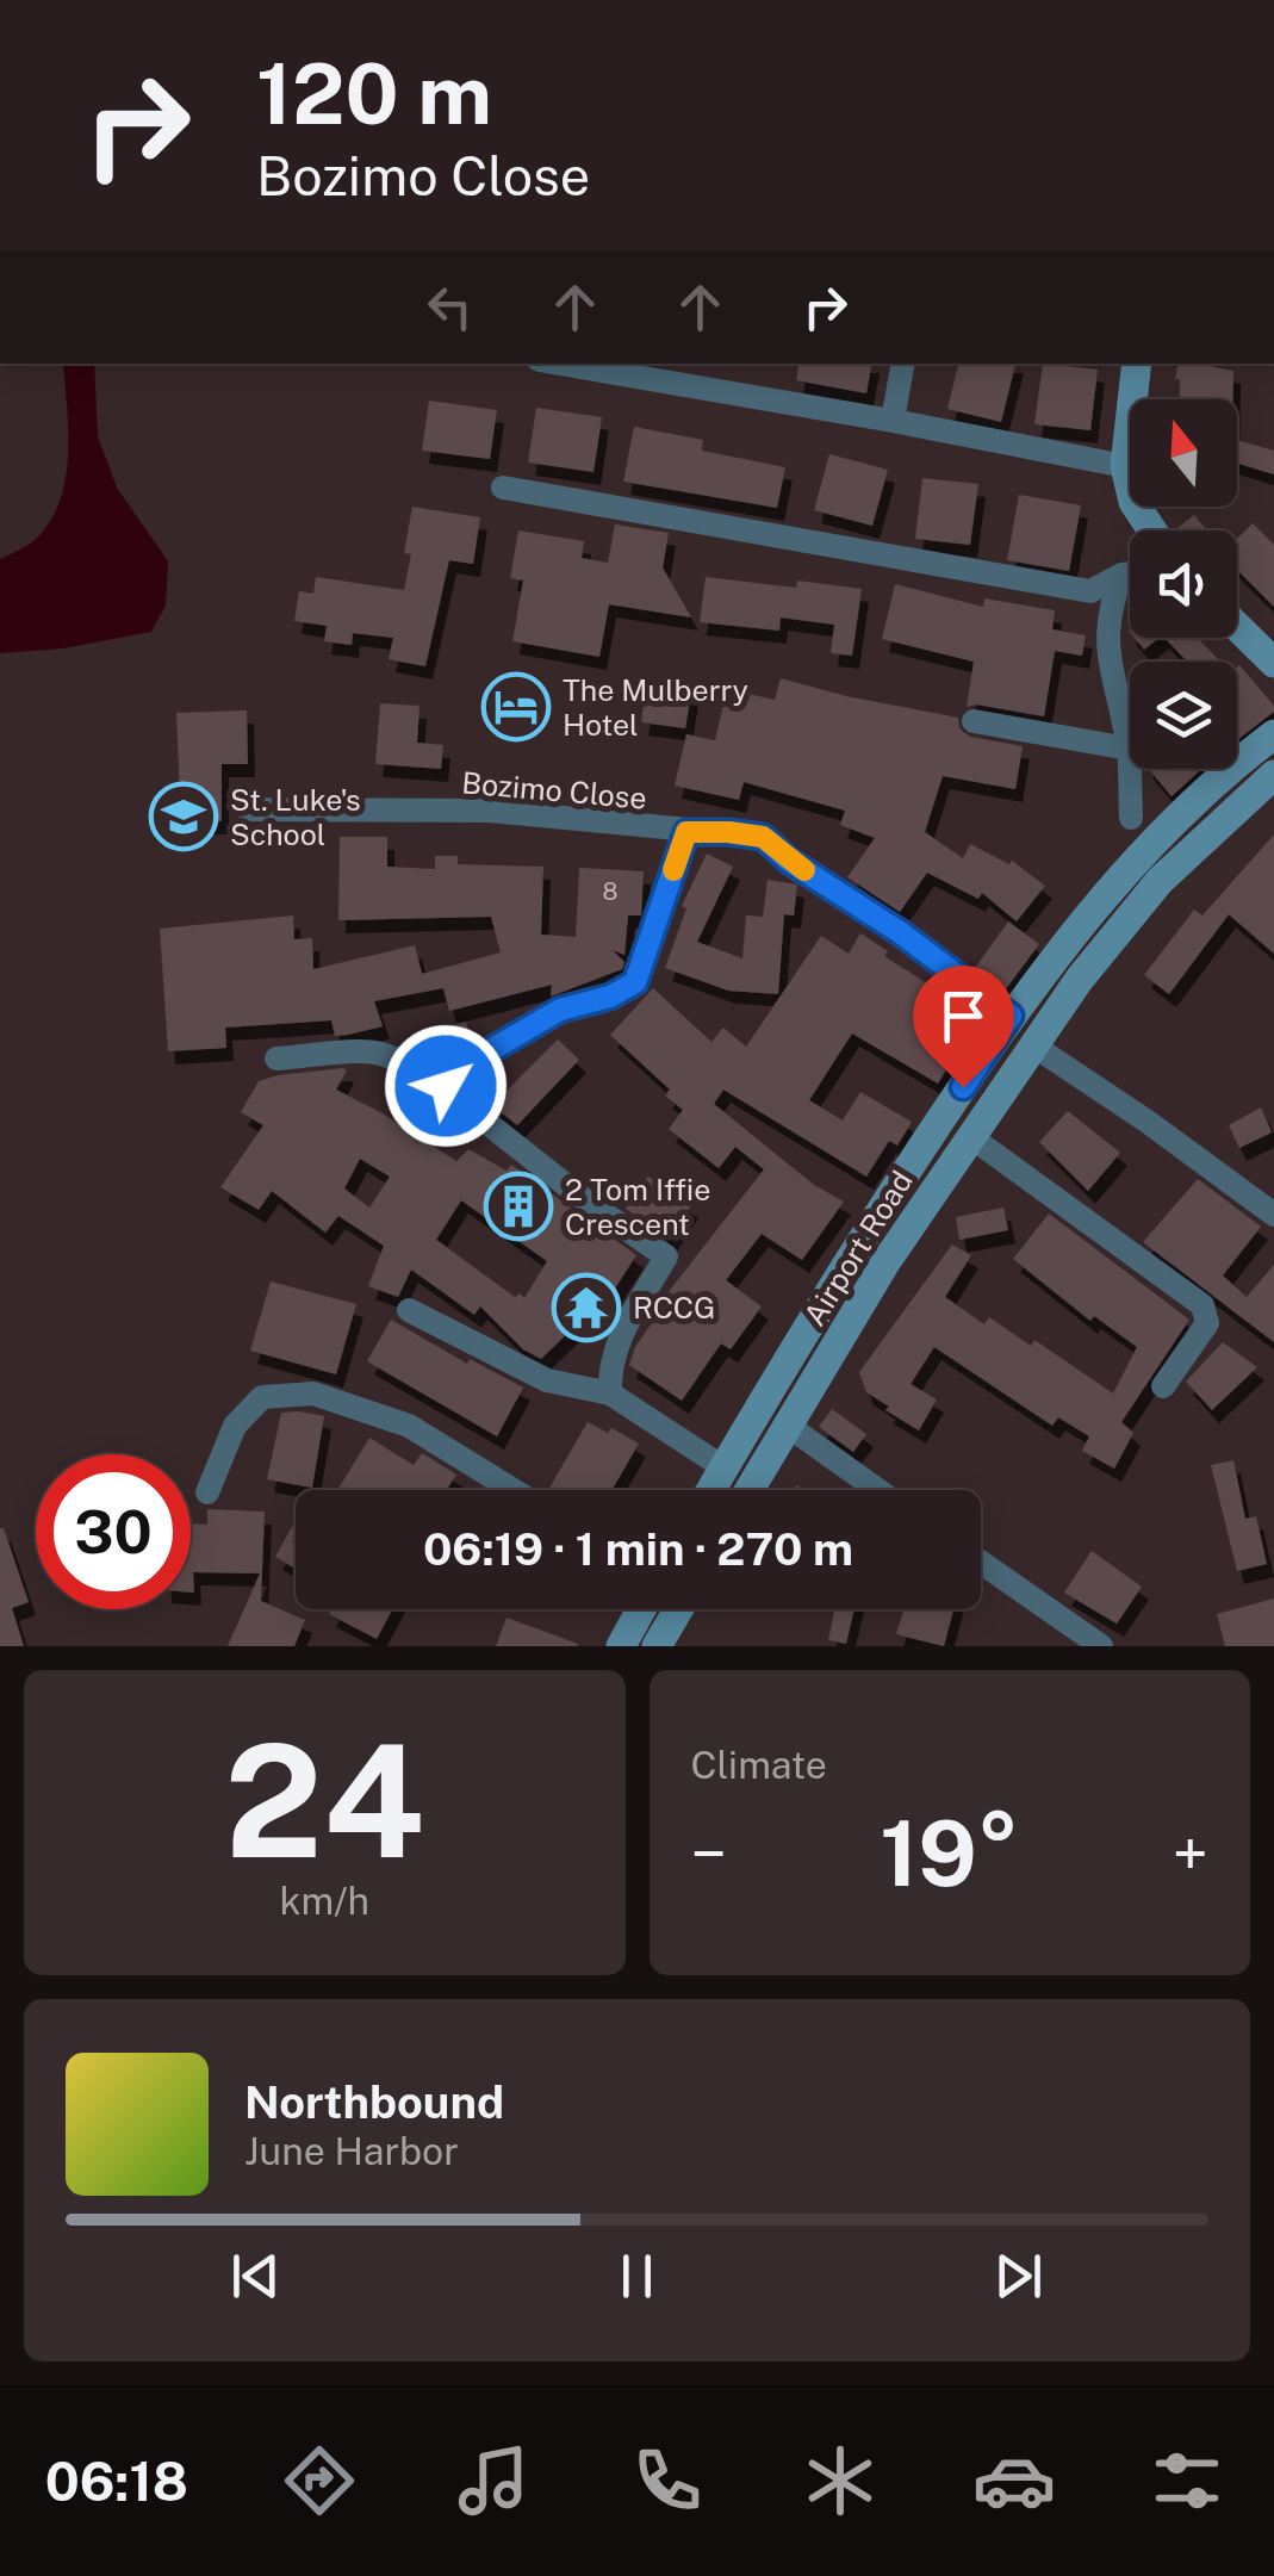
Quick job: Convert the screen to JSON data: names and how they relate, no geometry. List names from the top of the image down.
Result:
{
  "streets": {
    "main road": ["Airport Road"],
    "street": ["Bozimo Close"]
  },
  "crossings": [
    ["Bozimo Close", "Airport Road"]
  ],
  "places": {
    "hotel": ["The Mulberry Hotel"],
    "school or university": ["St. Luke's School"],
    "building": ["2 Tom Iffie Crescent"],
    "temple": ["RCCG"]
  },
  "house_numbers": ["8"],
  "north": "top",
  "page": {
    "turn": ["120 m", "Bozimo Close"],
    "limit": "30",
    "trip": "06:19 · 1 min · 270 m",
    "tile": [
      ["24", "km/h"],
      "Climate"
    ],
    "heat": ["−", "19°", "+"],
    "song": ["Northbound", "June Harbor"],
    "tabs": "06:18"
  }
}
